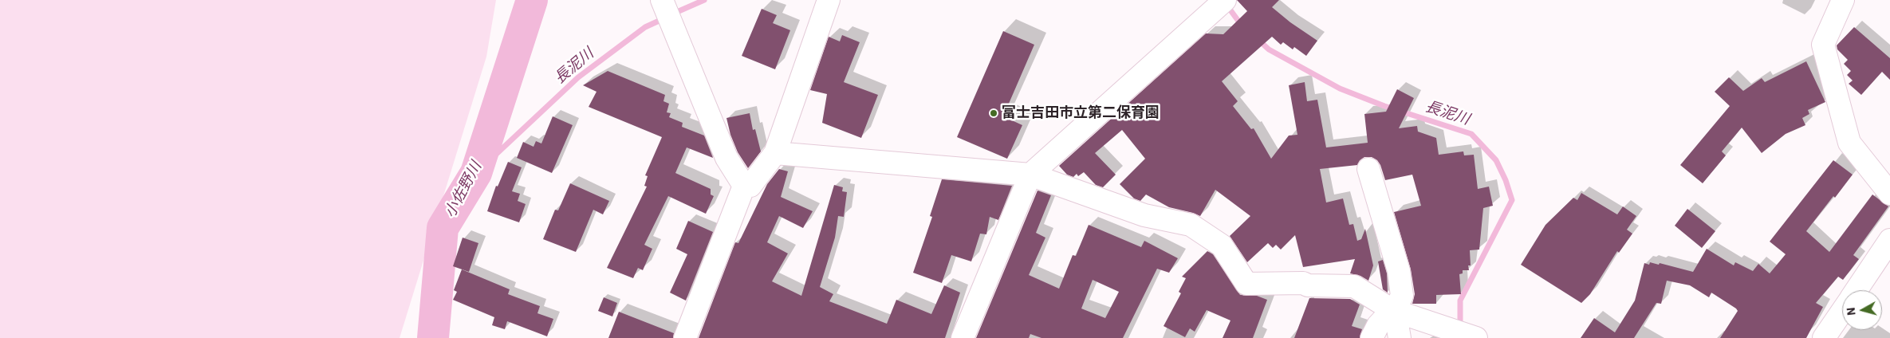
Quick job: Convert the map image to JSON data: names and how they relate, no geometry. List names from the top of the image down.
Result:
{
  "water": ["長泥川", "小佐野川"],
  "places": ["富士吉田市立第二保育園"],
  "north": "left"
}
